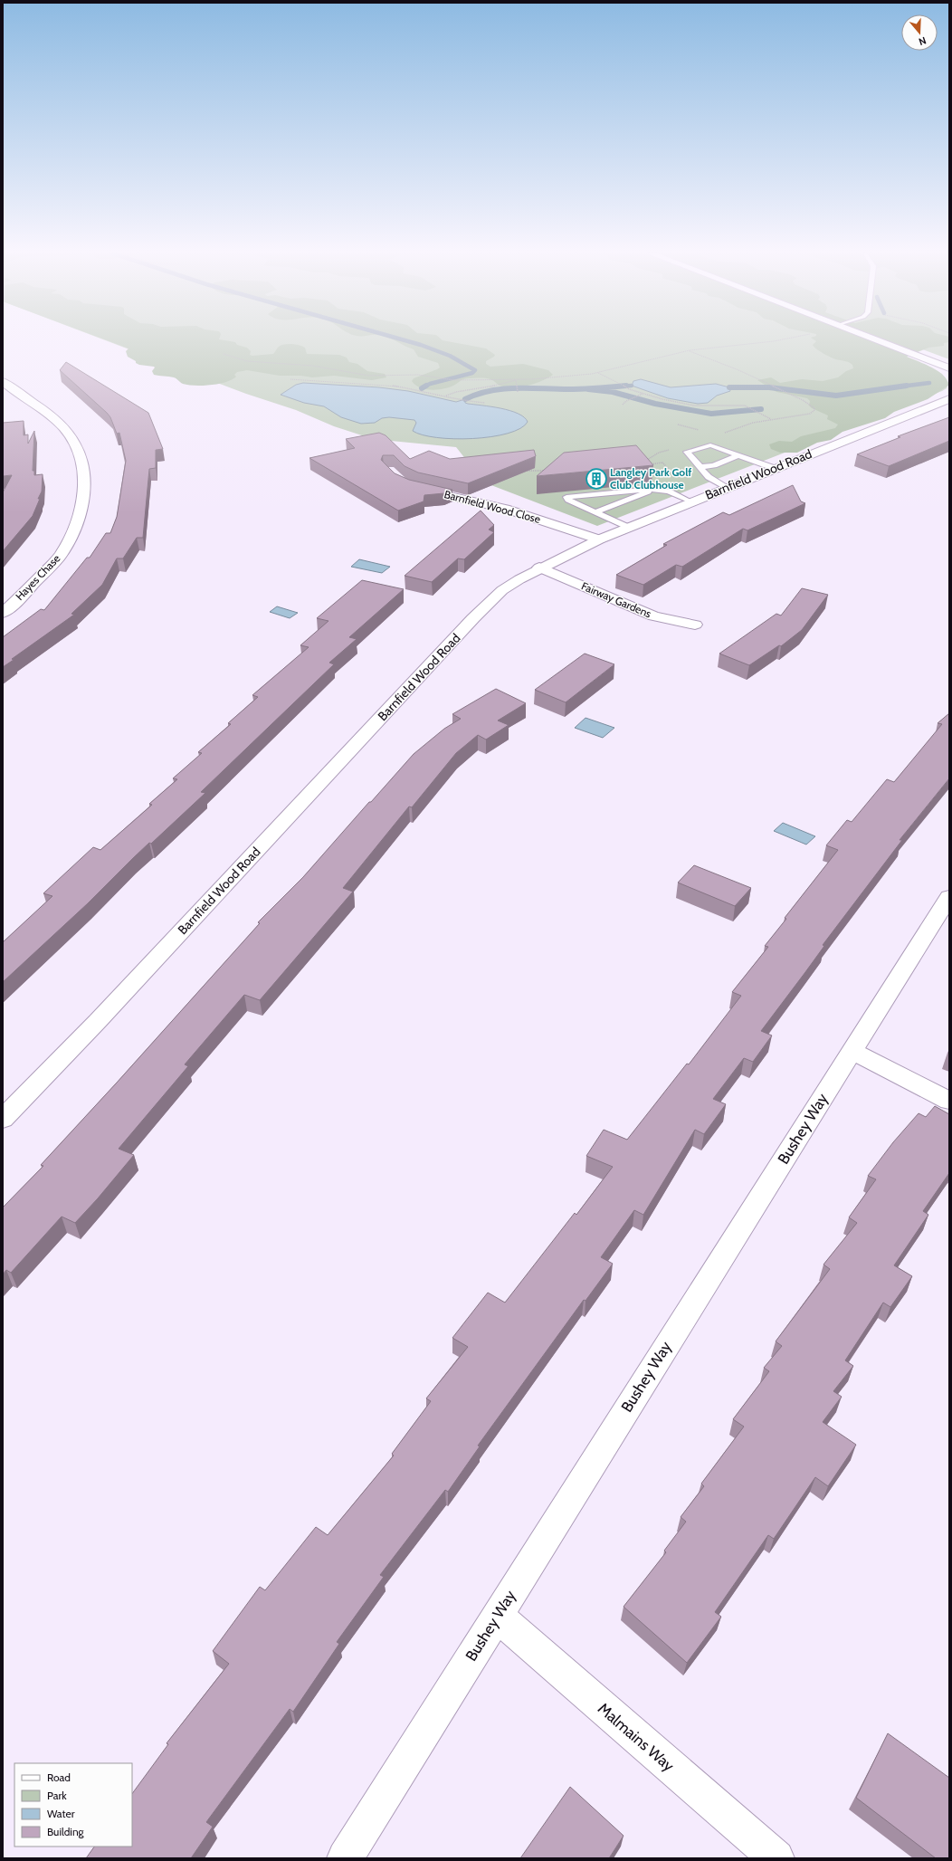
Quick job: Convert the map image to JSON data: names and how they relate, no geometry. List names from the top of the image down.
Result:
{
  "streets": {
    "street": [
      "Barnfield Wood Road",
      "Barnfield Wood Close",
      "Hayes Chase",
      "Fairway Gardens",
      "Bushey Way",
      "Malmains Way"
    ]
  },
  "crossings": [
    ["Barnfield Wood Road", "Barnfield Wood Close"],
    ["Barnfield Wood Road", "Fairway Gardens"],
    ["Bushey Way", "Malmains Way"]
  ],
  "places": {
    "building": ["Langley Park Golf Club Clubhouse"]
  },
  "legend": [
    "Road",
    "Park",
    "Water",
    "Building"
  ],
  "north": "bottom"
}
